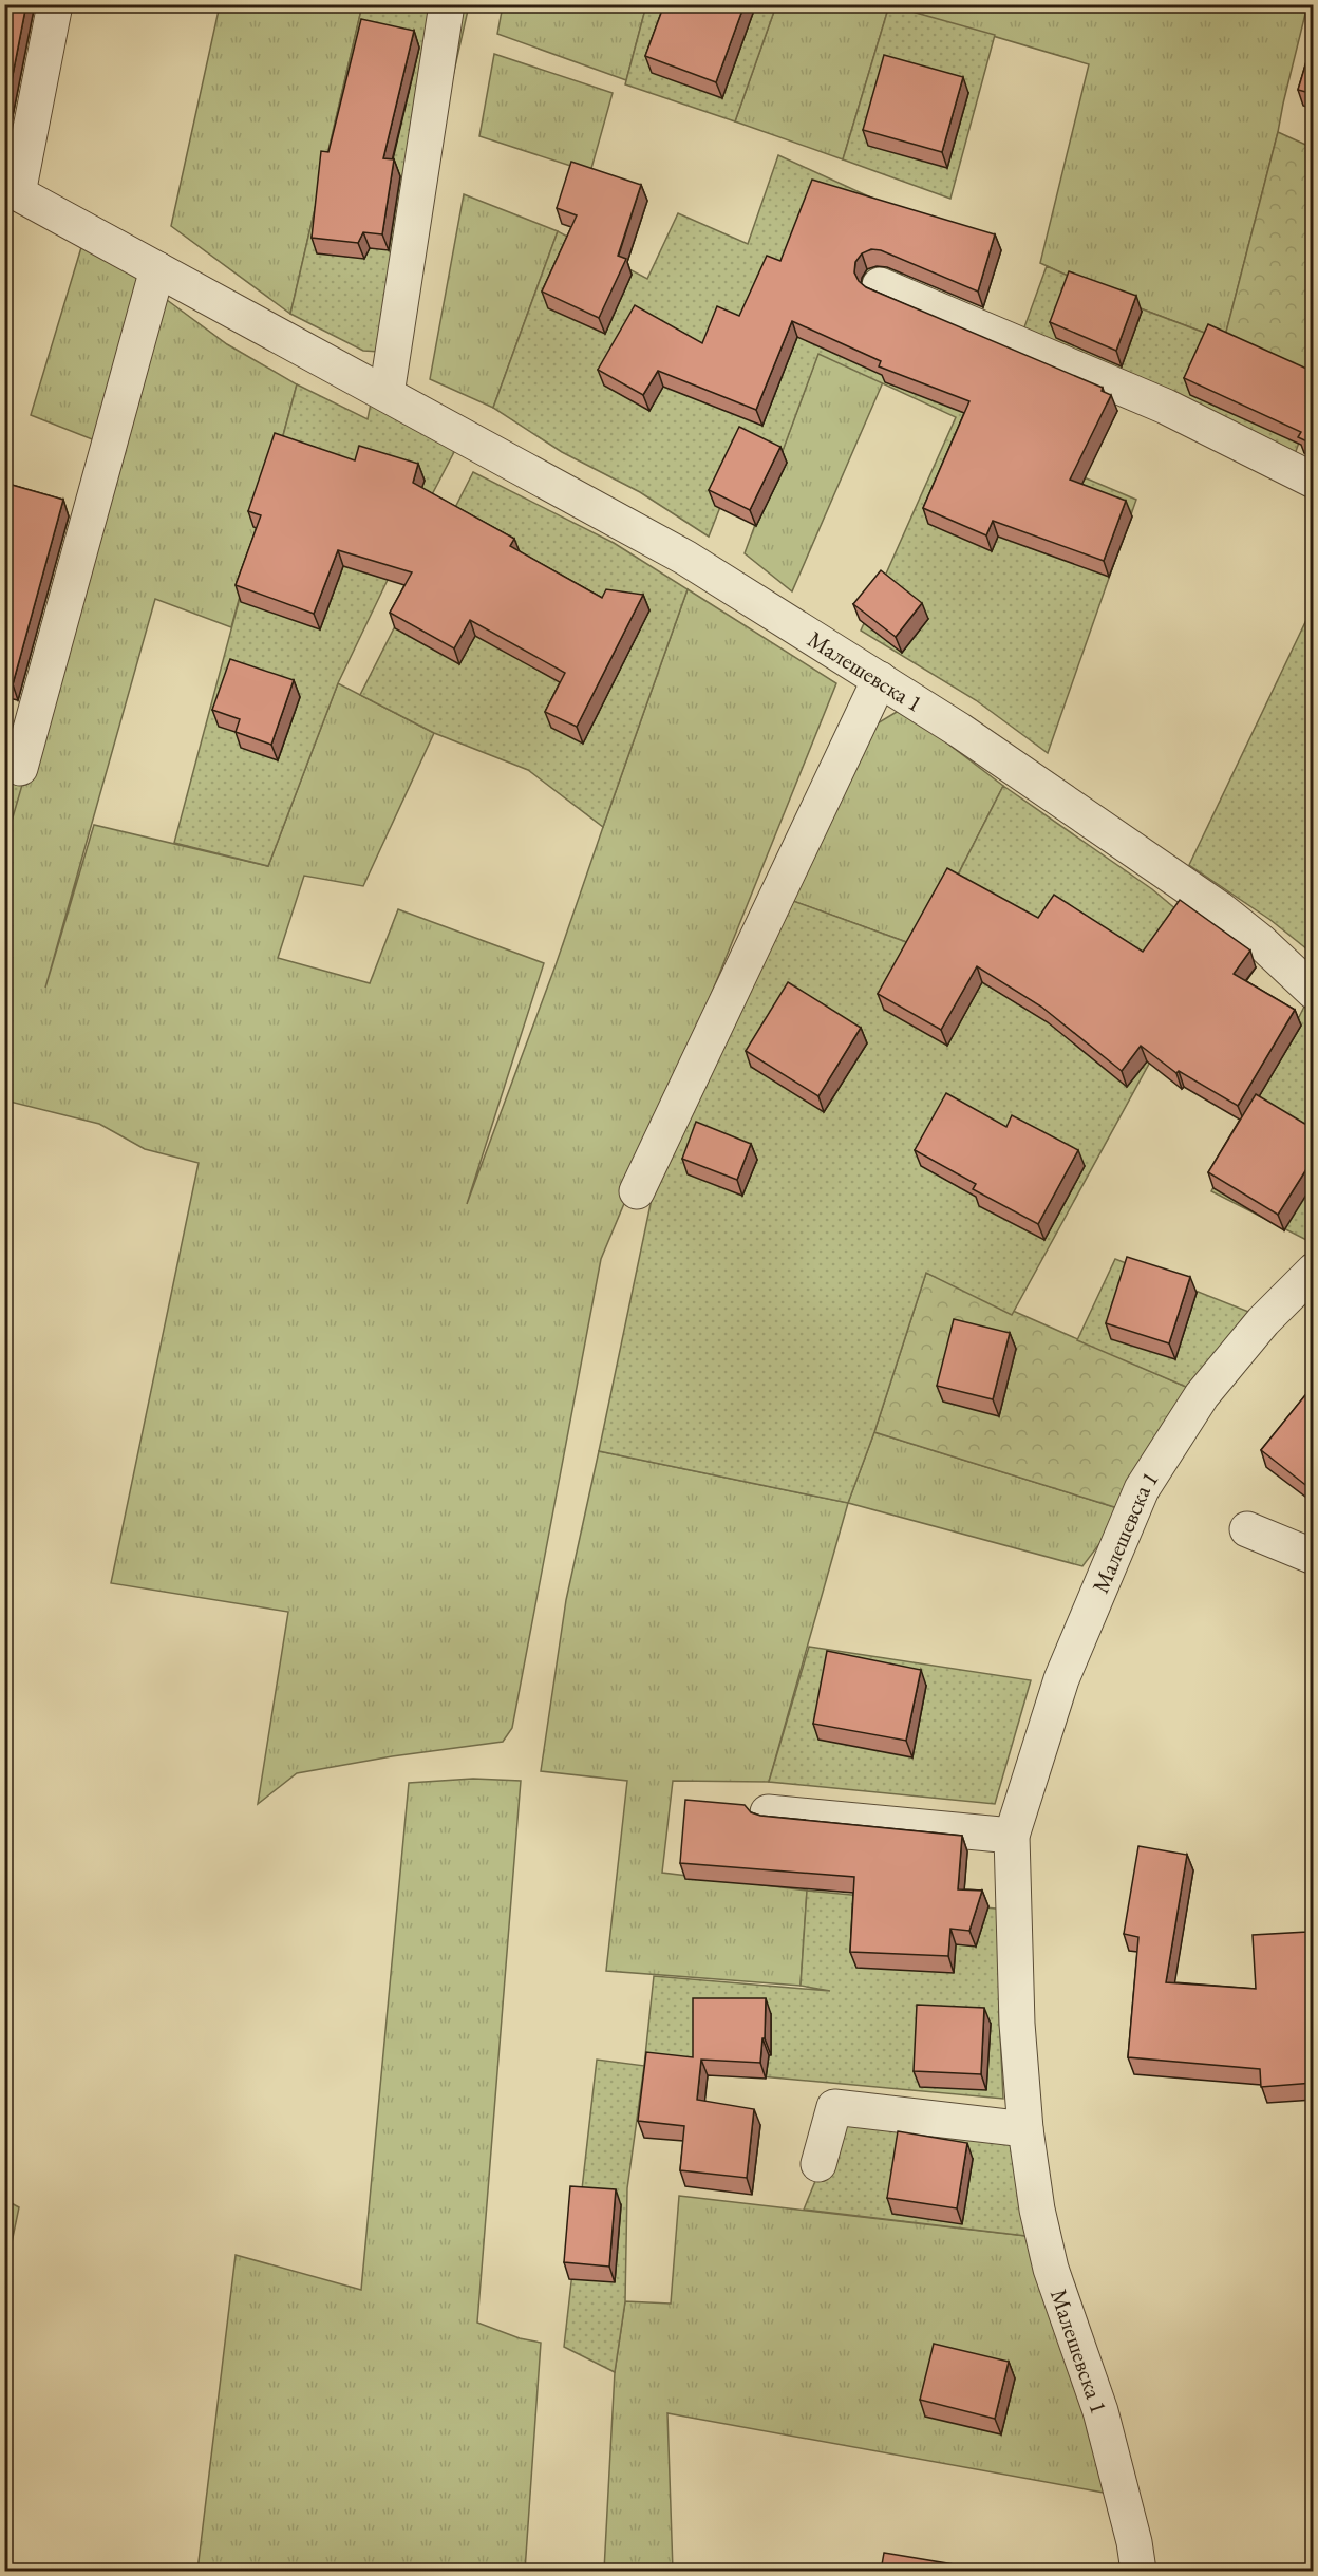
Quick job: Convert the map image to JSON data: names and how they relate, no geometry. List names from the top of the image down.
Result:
{
  "streets": {
    "street": ["Малешевска 1"]
  }
}
